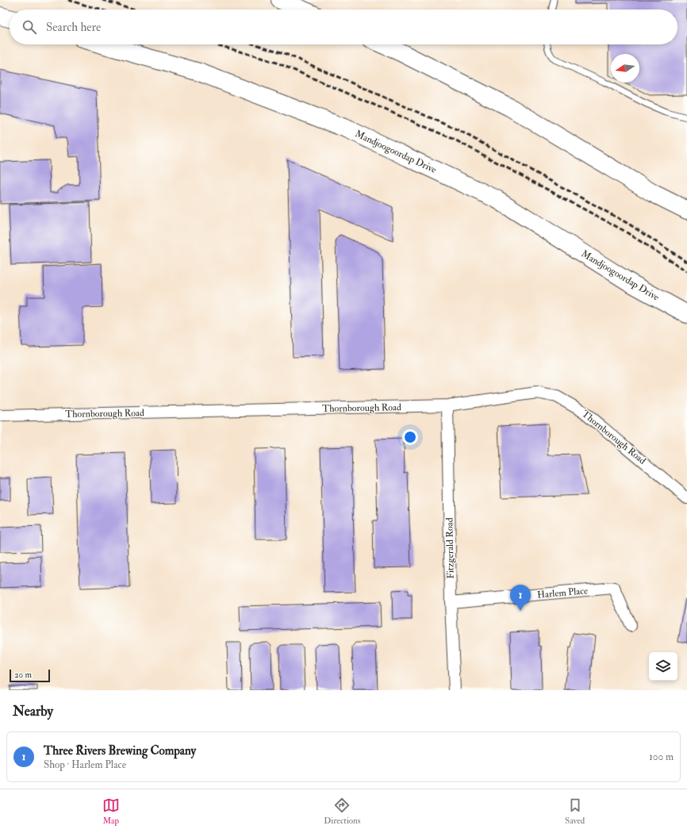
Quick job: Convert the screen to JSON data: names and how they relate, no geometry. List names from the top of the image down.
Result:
{
  "streets": {
    "highway": ["Mandjoogoordap Drive"],
    "street": ["Thornborough Road", "Fitzgerald Road", "Harlem Place"]
  },
  "crossings": [
    ["Thornborough Road", "Fitzgerald Road"],
    ["Fitzgerald Road", "Harlem Place"]
  ],
  "scale_bar": "20 m",
  "north": "left",
  "page": {
    "search": "Search here",
    "pins": "1",
    "scale": "20 m",
    "heading": "Nearby",
    "list": [
      {
        "mark": "1",
        "name": "Three Rivers Brewing Company",
        "note": "Shop · Harlem Place",
        "value": "100 m"
      }
    ],
    "nav": ["Map", "Directions", "Saved"]
  }
}
